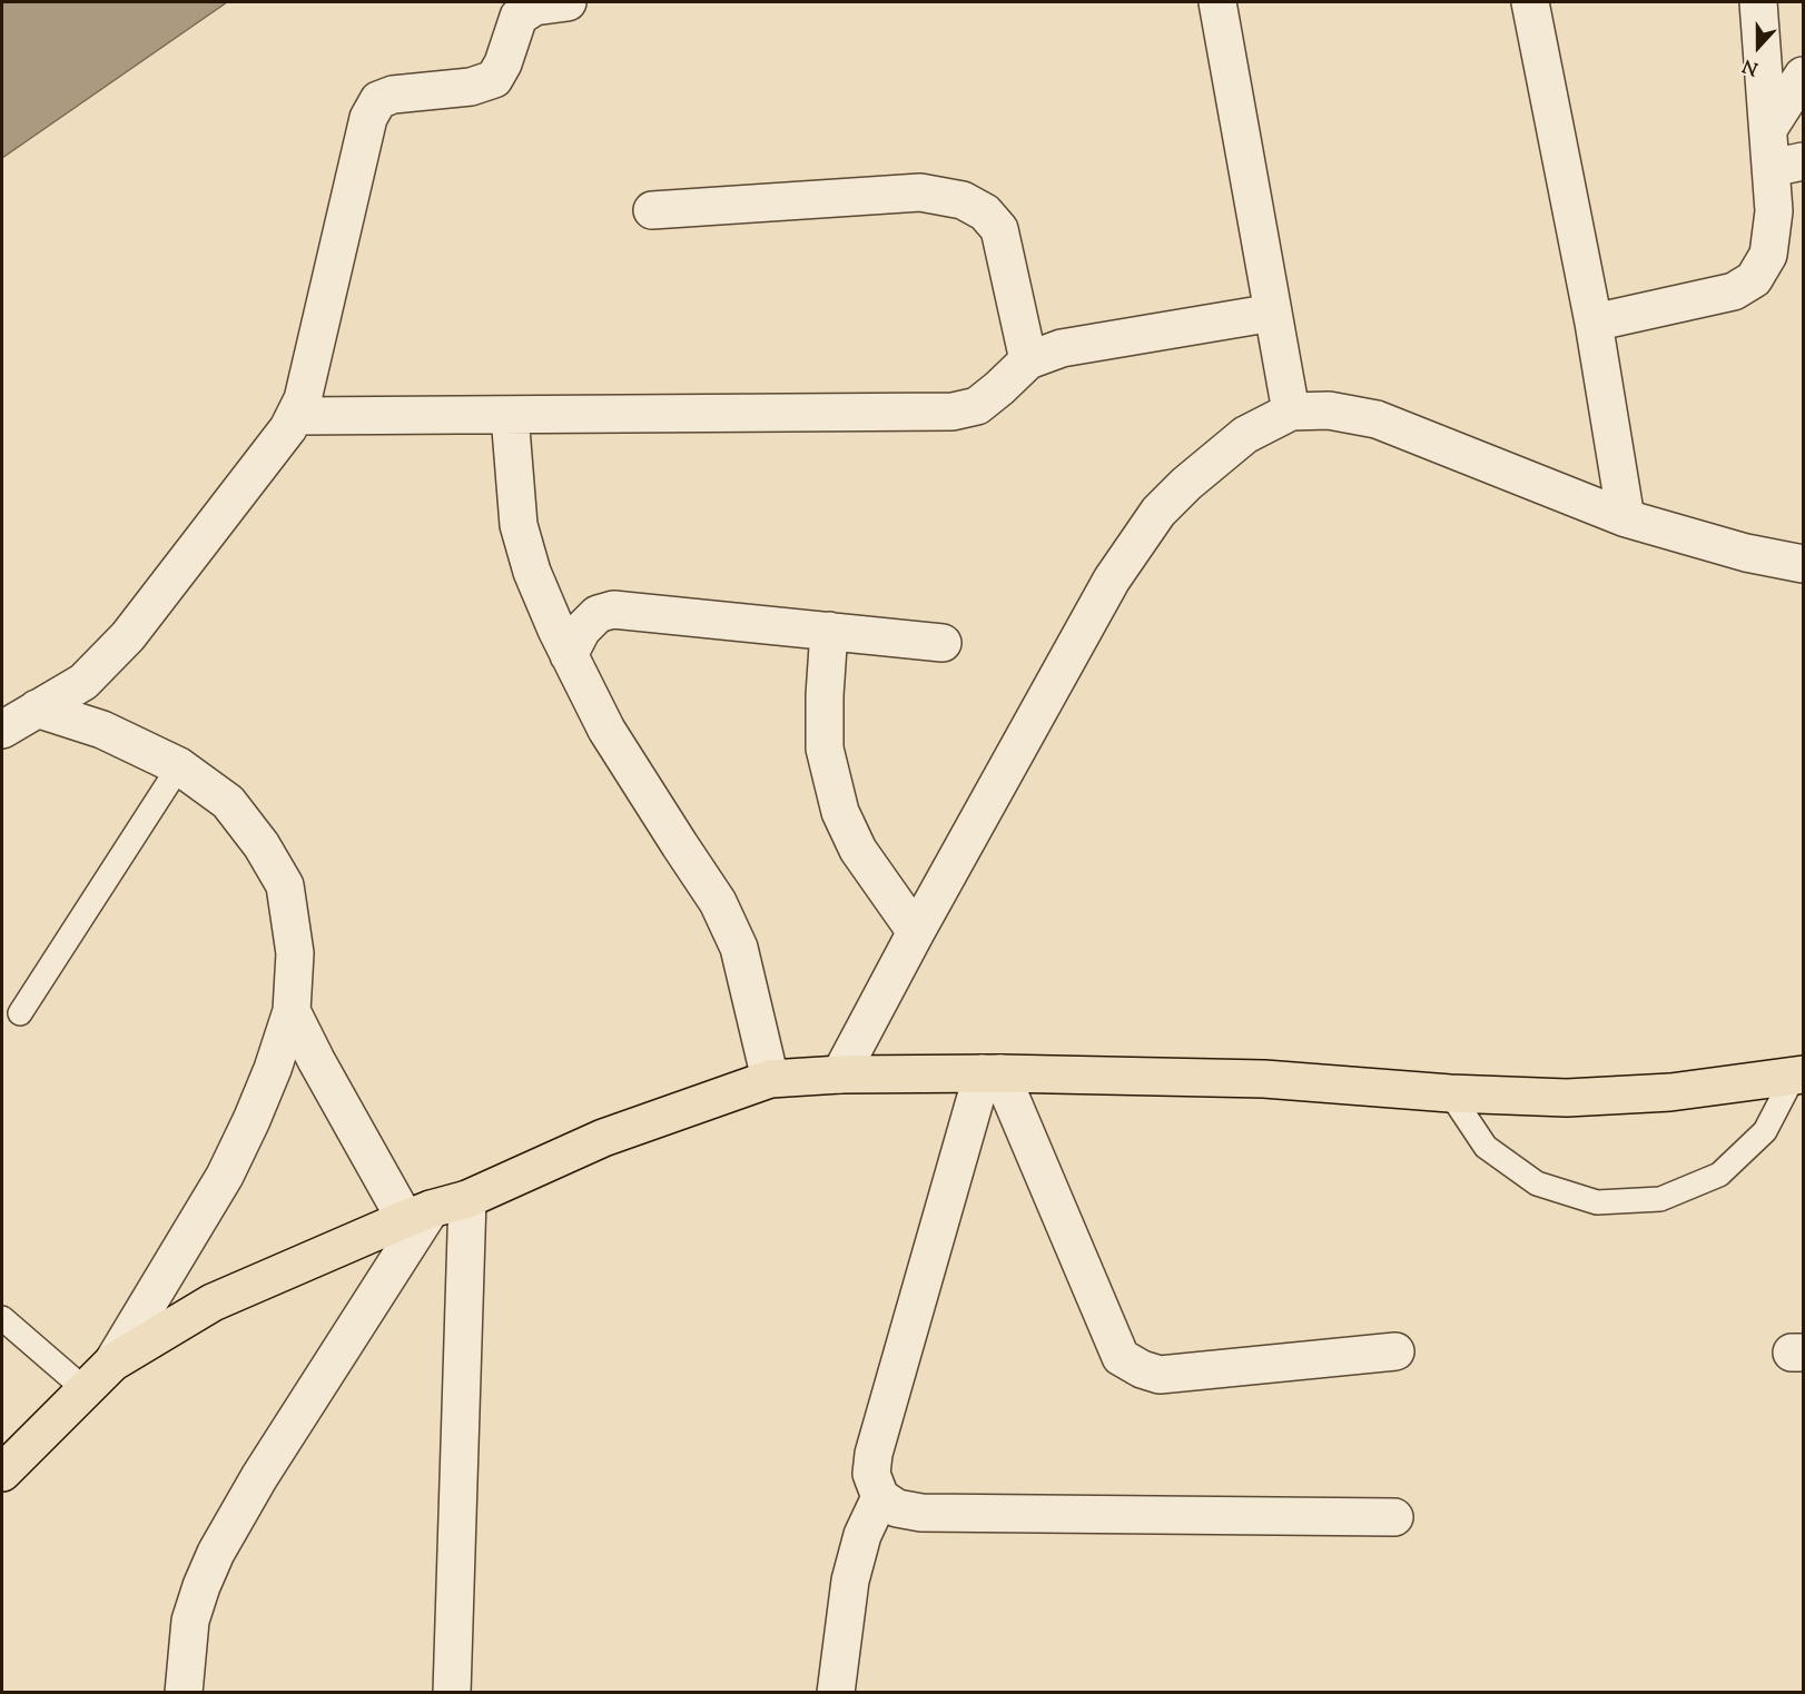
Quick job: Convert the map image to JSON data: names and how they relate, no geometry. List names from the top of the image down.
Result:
{
  "north": "bottom"
}
